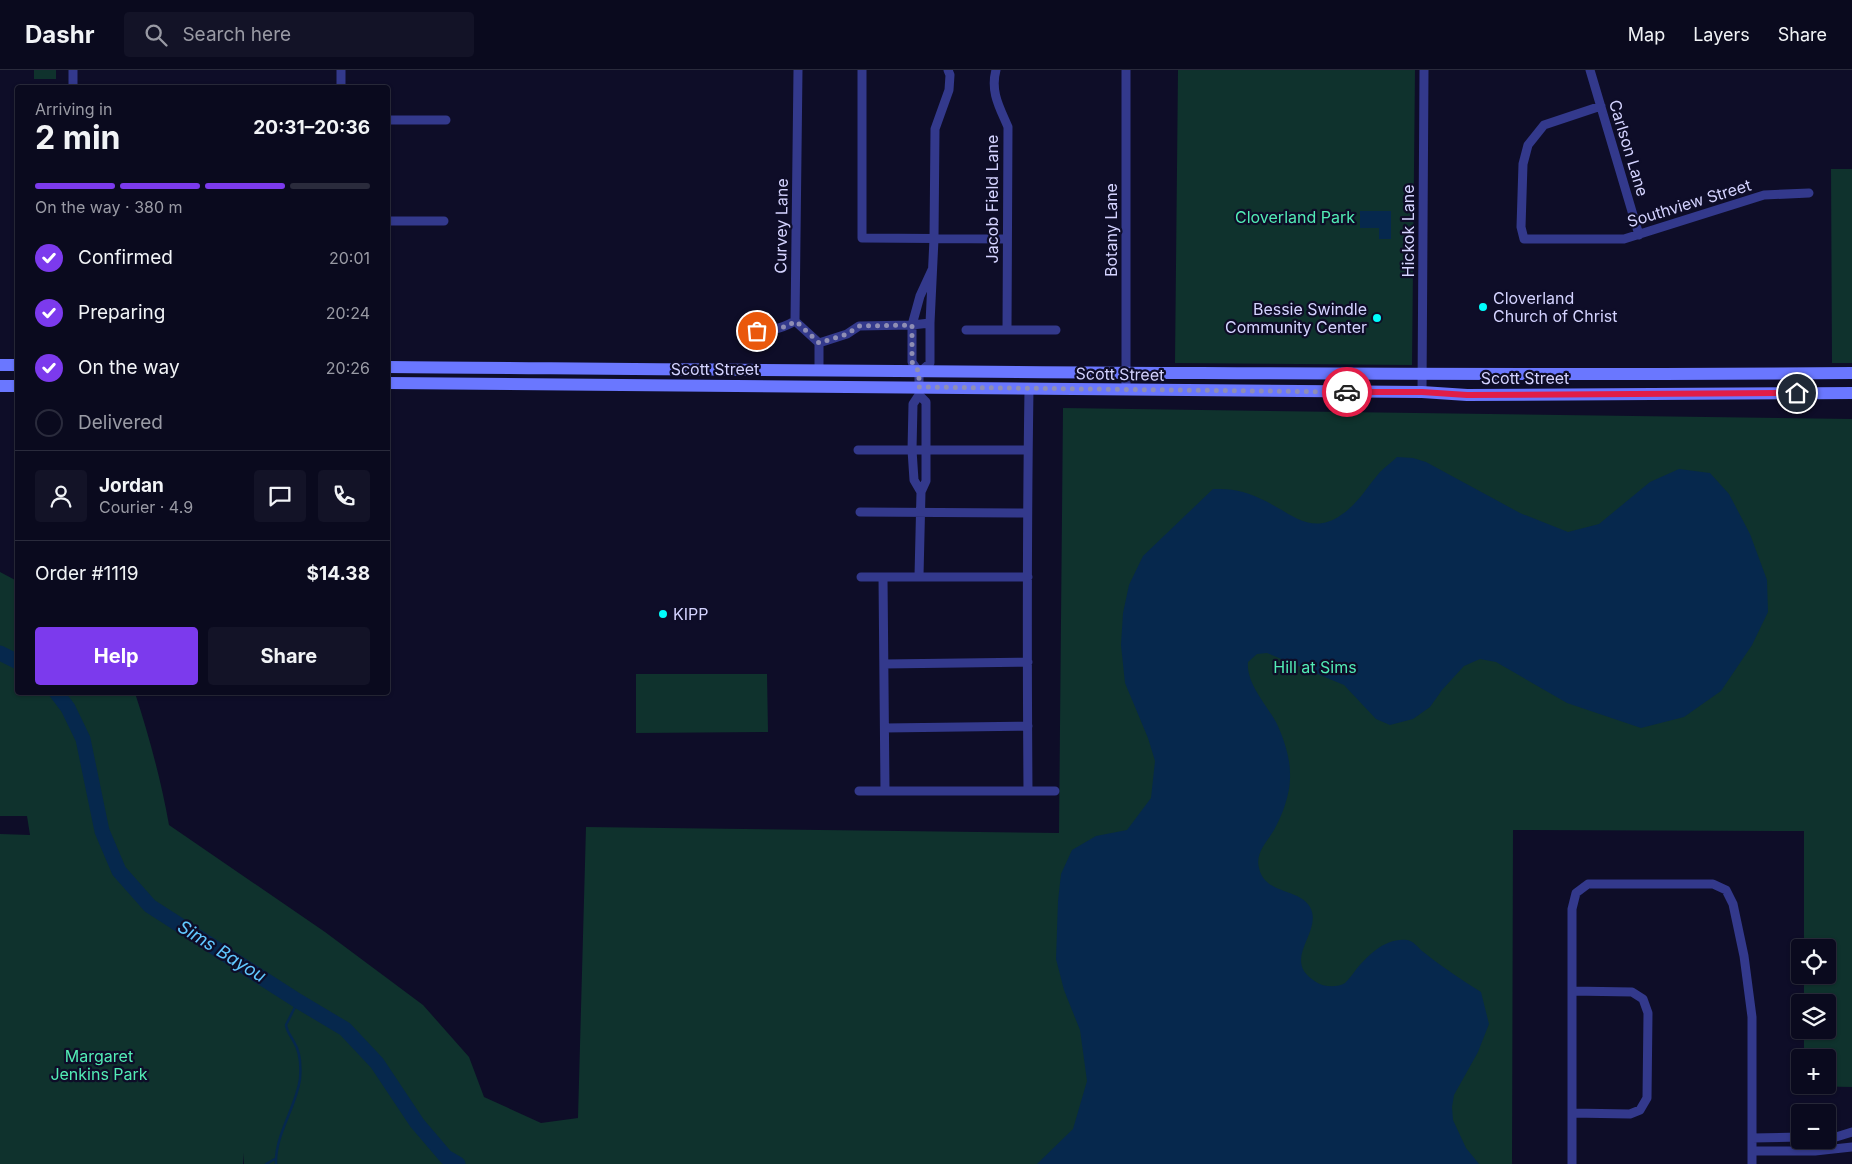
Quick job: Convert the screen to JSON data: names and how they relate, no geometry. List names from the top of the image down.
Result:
{
  "streets": {
    "main road": ["Scott Street"],
    "street": [
      "Carlson Lane",
      "Jacob Field Lane",
      "Southview Street",
      "Curvey Lane",
      "Botany Lane",
      "Hickok Lane"
    ]
  },
  "crossings": [
    ["Carlson Lane", "Southview Street"],
    ["Botany Lane", "Scott Street"],
    ["Hickok Lane", "Scott Street"]
  ],
  "water": ["Sims Bayou"],
  "parks": ["Cloverland Park", "Hill at Sims", "Margaret Jenkins Park"],
  "places": ["Cloverland Church of Christ", "Bessie Swindle Community Center", "KIPP"],
  "page": {
    "header": "Dashr",
    "search": "Search here",
    "nav": ["Map", "Layers", "Share"],
    "heading": ["2 min", "Arriving in", "20:31–20:36"],
    "panel": [
      "Jordan",
      "Courier · 4.9",
      "Order #1119",
      "$14.38"
    ],
    "bar": "On the way · 380 m",
    "list": [
      ["Confirmed", "20:01"],
      ["Preparing", "20:24"],
      ["On the way", "20:26"],
      "Delivered"
    ],
    "buttons": ["Help", "Share"],
    "map_buttons": ["+", "−"]
  }
}
